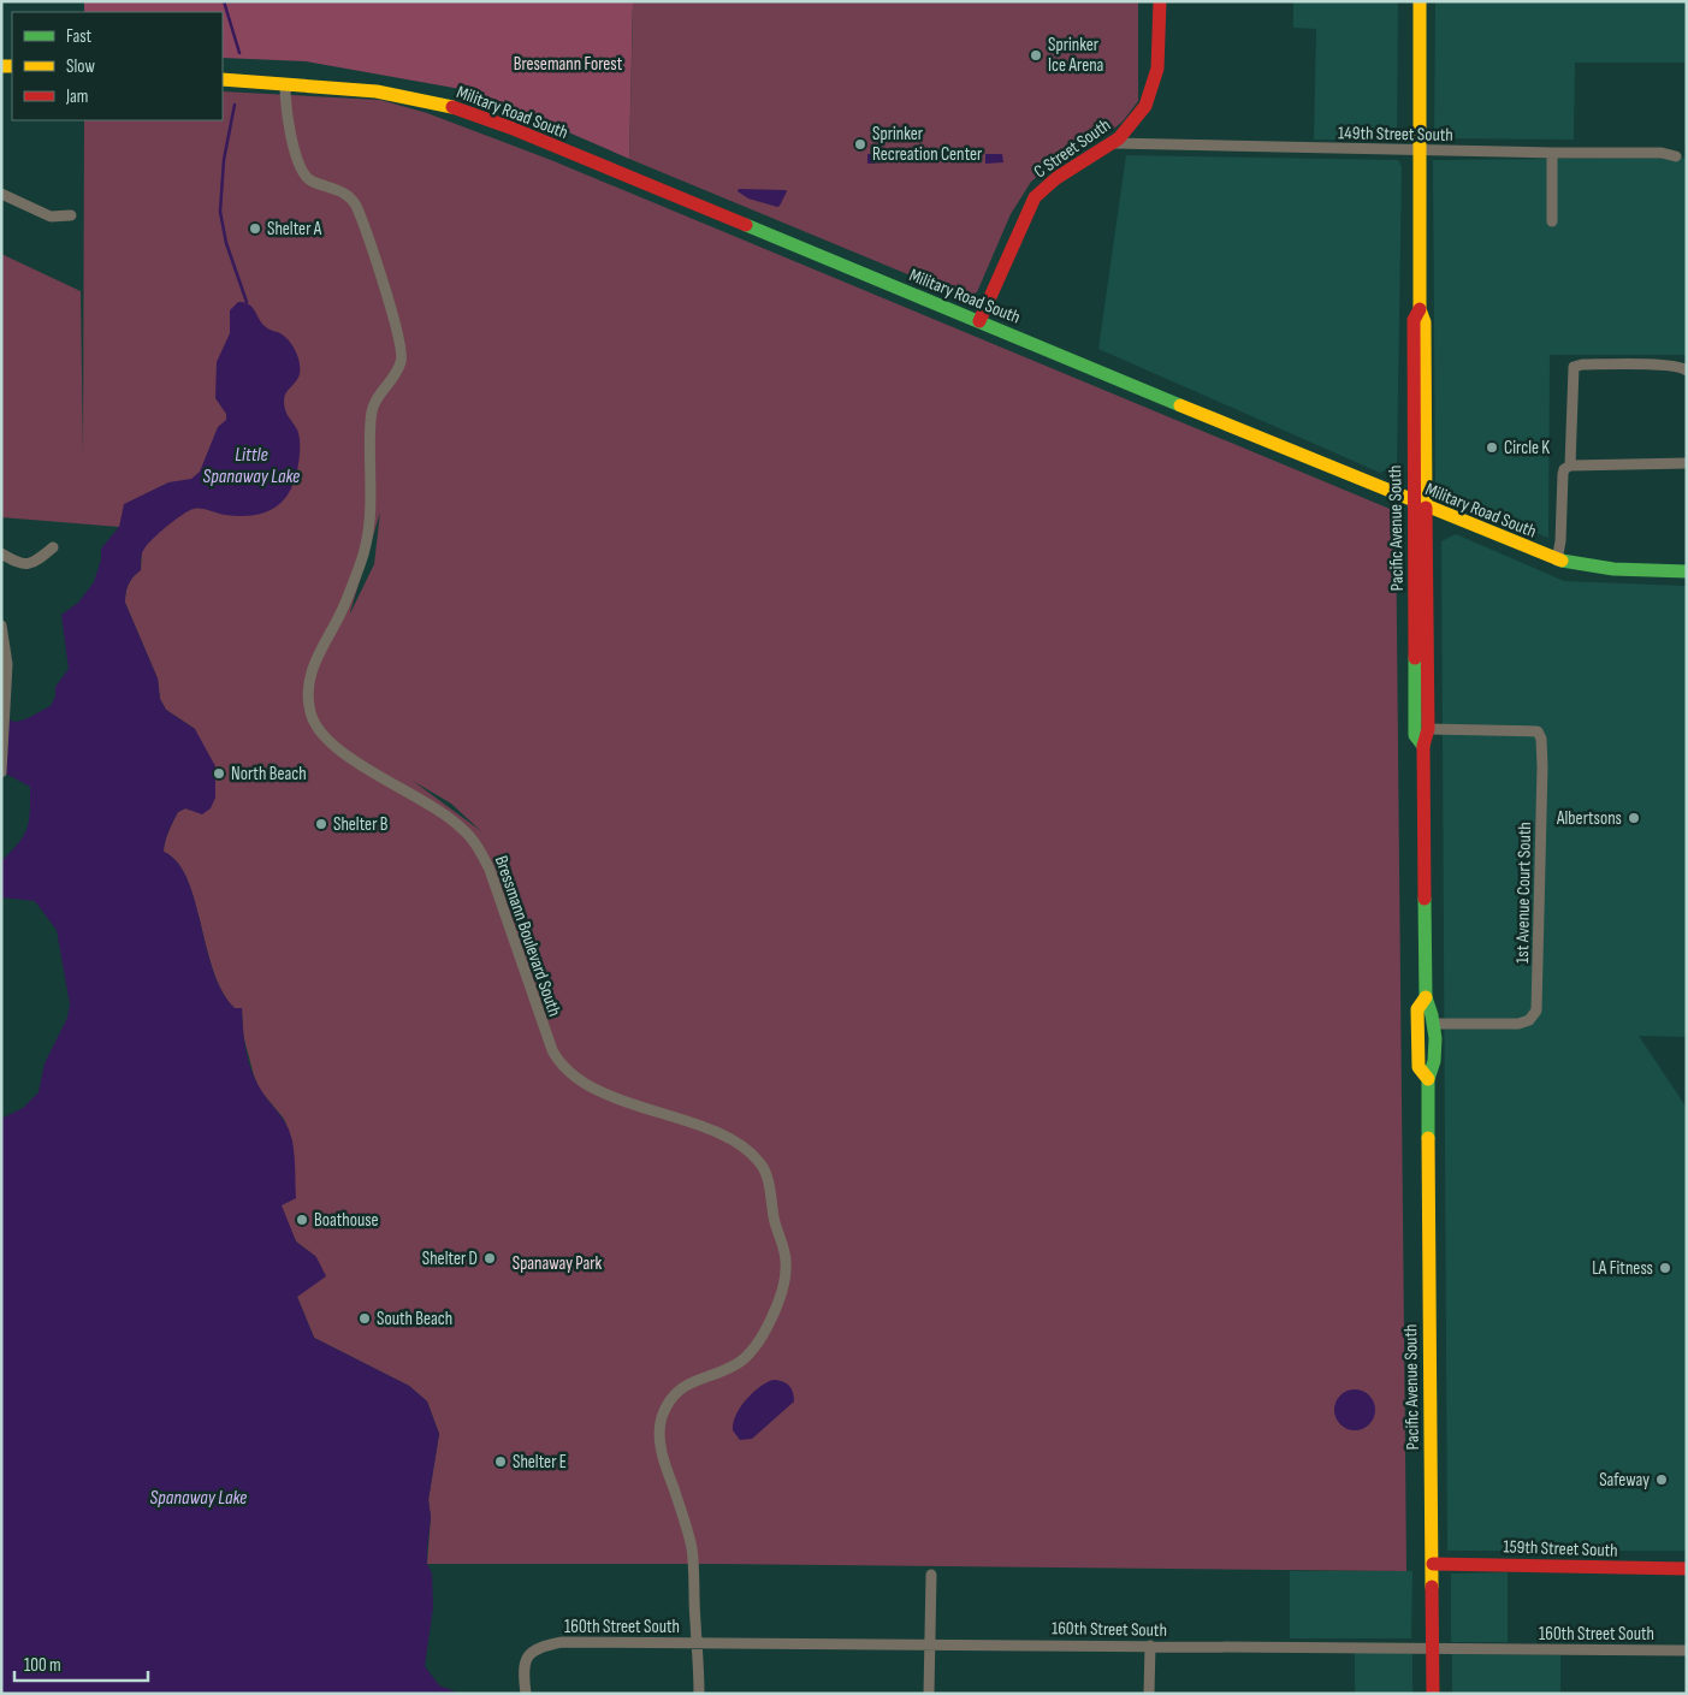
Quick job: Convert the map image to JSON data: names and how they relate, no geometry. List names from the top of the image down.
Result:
{
  "streets": {
    "main road": [
      "Military Road South",
      "C Street South",
      "Pacific Avenue South",
      "159th Street South"
    ],
    "street": [
      "149th Street South",
      "1st Avenue Court South",
      "Bressmann Boulevard South",
      "160th Street South"
    ]
  },
  "crossings": [
    ["Military Road South", "C Street South"],
    ["Military Road South", "Pacific Avenue South"],
    ["Military Road South", "Bressmann Boulevard South"],
    ["149th Street South", "C Street South"],
    ["149th Street South", "Pacific Avenue South"],
    ["Pacific Avenue South", "1st Avenue Court South"],
    ["Pacific Avenue South", "159th Street South"],
    ["Pacific Avenue South", "160th Street South"],
    ["Bressmann Boulevard South", "160th Street South"]
  ],
  "water": ["Little Spanaway Lake", "Spanaway Lake"],
  "parks": ["Bresemann Forest", "Spanaway Park"],
  "places": [
    "Sprinker Ice Arena",
    "Sprinker Recreation Center",
    "Shelter A",
    "Circle K",
    "North Beach",
    "Albertsons",
    "Shelter B",
    "Boathouse",
    "Shelter D",
    "LA Fitness",
    "South Beach",
    "Shelter E",
    "Safeway"
  ],
  "legend": ["Fast", "Slow", "Jam"],
  "scale_bar": "100 m"
}
